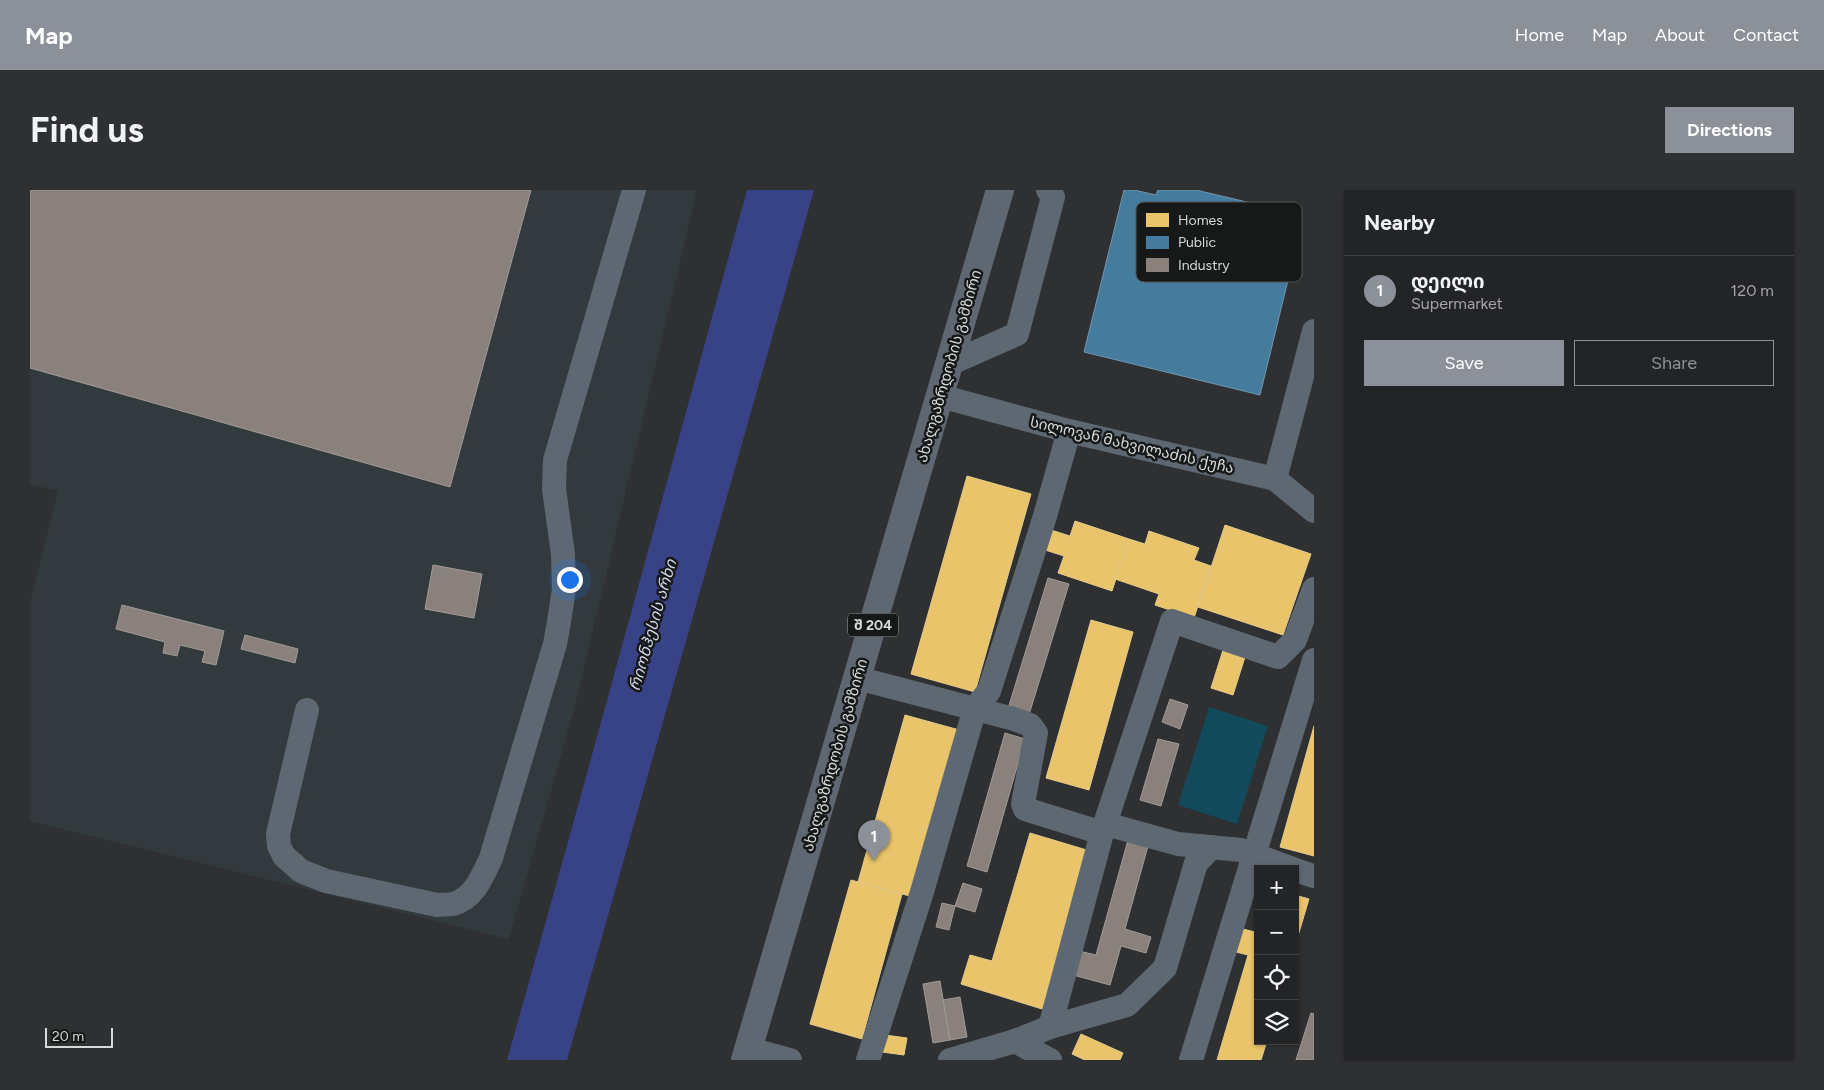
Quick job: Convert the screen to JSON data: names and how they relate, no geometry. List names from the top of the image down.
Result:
{
  "streets": {
    "main road": ["ახალგაზრდობის გამზირი", "შ 204"],
    "street": ["სილოვან მახვილაძის ქუჩა"]
  },
  "crossings": [
    ["ახალგაზრდობის გამზირი", "სილოვან მახვილაძის ქუჩა"]
  ],
  "water": ["რიონჰესის არხი"],
  "legend": ["Homes", "Public", "Industry"],
  "scale_bar": "20 m",
  "page": {
    "header": "Map",
    "nav": [
      "Home",
      "Map",
      "About",
      "Contact"
    ],
    "buttons": [
      "Directions",
      ["Save", "Share"]
    ],
    "title": "Find us",
    "heading": "Nearby",
    "list": [
      {
        "mark": "1",
        "name": "დეილი",
        "note": "Supermarket",
        "value": "120 m"
      }
    ],
    "pins": "1",
    "map_buttons": ["+", "−"],
    "scale": "20 m"
  }
}
